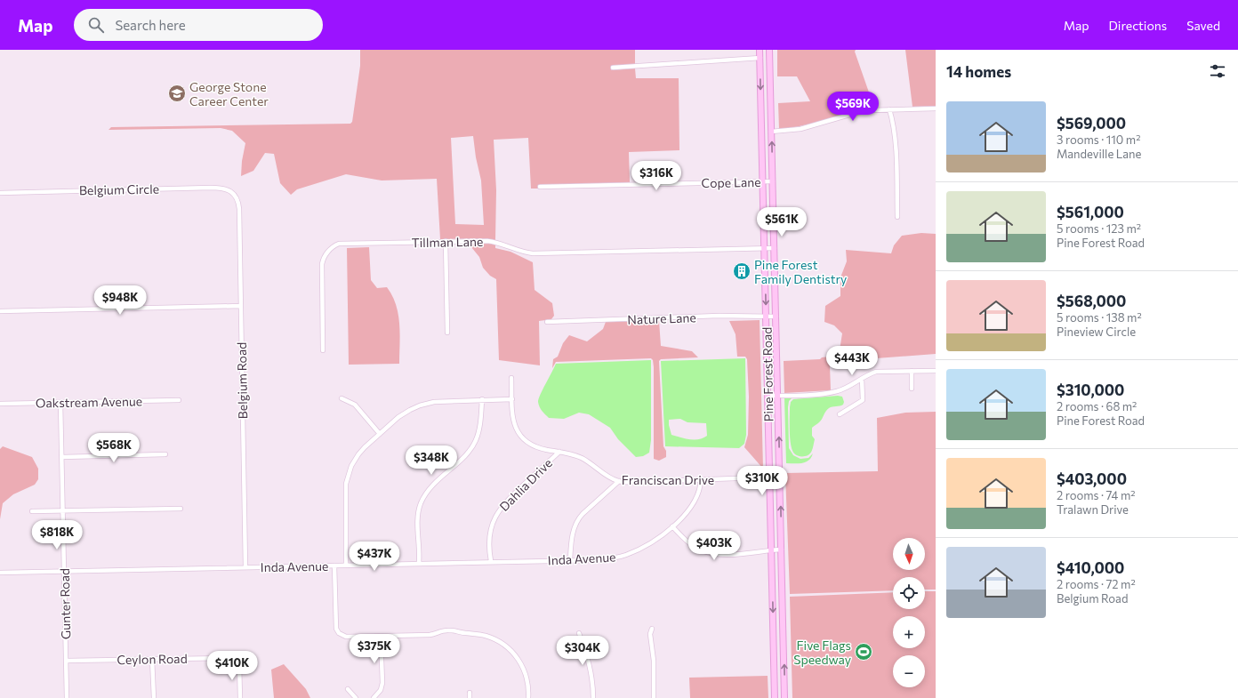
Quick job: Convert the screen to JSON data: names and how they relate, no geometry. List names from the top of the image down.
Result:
{
  "streets": {
    "main road": ["Pine Forest Road"],
    "street": [
      "Cope Lane",
      "Belgium Circle",
      "Tillman Lane",
      "Nature Lane",
      "Belgium Road",
      "Oakstream Avenue",
      "Franciscan Drive",
      "Dahlia Drive",
      "Inda Avenue",
      "Gunter Road",
      "Ceylon Road"
    ]
  },
  "crossings": [
    ["Cope Lane", "Pine Forest Road"],
    ["Belgium Circle", "Belgium Road"],
    ["Tillman Lane", "Pine Forest Road"],
    ["Nature Lane", "Pine Forest Road"],
    ["Pine Forest Road", "Franciscan Drive"],
    ["Belgium Road", "Inda Avenue"],
    ["Oakstream Avenue", "Gunter Road"],
    ["Franciscan Drive", "Dahlia Drive"],
    ["Franciscan Drive", "Inda Avenue"],
    ["Dahlia Drive", "Inda Avenue"],
    ["Inda Avenue", "Gunter Road"],
    ["Gunter Road", "Ceylon Road"]
  ],
  "places": {
    "school or university": ["George Stone Career Center"],
    "building": ["Pine Forest Family Dentistry"],
    "sports": ["Five Flags Speedway"]
  },
  "north": "bottom",
  "page": {
    "header": "Map",
    "search": "Search here",
    "nav": ["Map", "Directions", "Saved"],
    "heading": "14 homes",
    "price": [
      "$569K",
      "$316K",
      "$561K",
      "$948K",
      "$443K",
      "$568K",
      "$348K",
      "$310K",
      "$818K",
      "$403K",
      "$437K",
      "$375K",
      "$304K",
      "$410K"
    ],
    "list": [
      {
        "name": "$569,000",
        "note": "3 rooms · 110 m² · Mandeville Lane"
      },
      {
        "name": "$561,000",
        "note": "5 rooms · 123 m² · Pine Forest Road"
      },
      {
        "name": "$568,000",
        "note": "5 rooms · 138 m² · Pineview Circle"
      },
      {
        "name": "$310,000",
        "note": "2 rooms · 68 m² · Pine Forest Road"
      },
      {
        "name": "$403,000",
        "note": "2 rooms · 74 m² · Tralawn Drive"
      },
      {
        "name": "$410,000",
        "note": "2 rooms · 72 m² · Belgium Road"
      }
    ],
    "map_buttons": ["+", "−"]
  }
}
